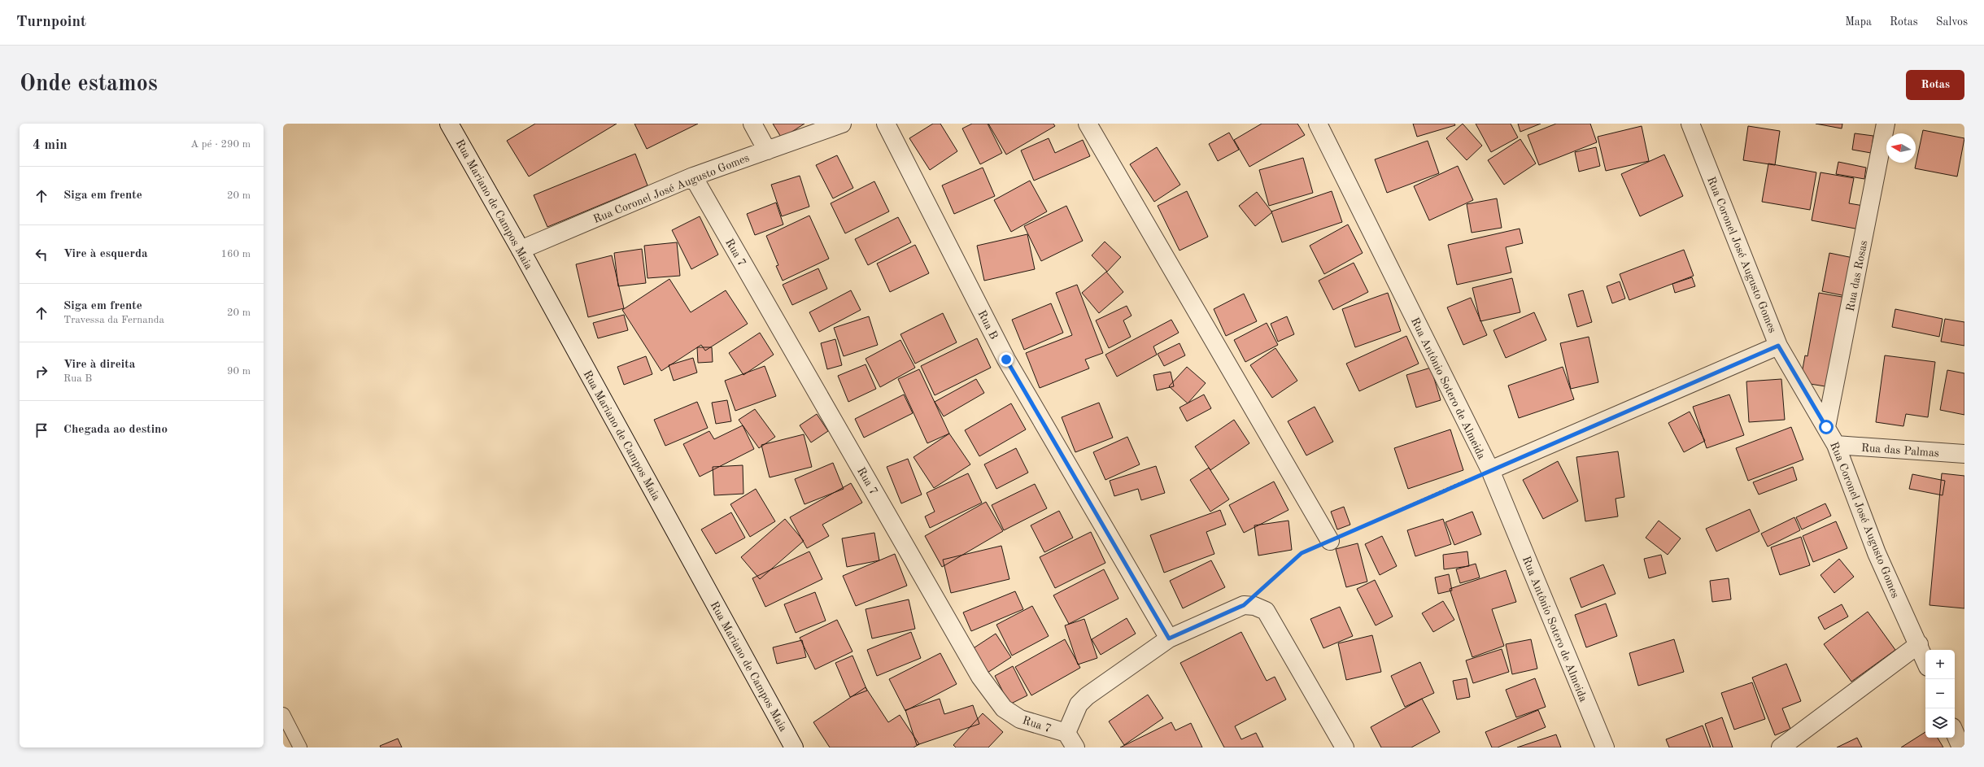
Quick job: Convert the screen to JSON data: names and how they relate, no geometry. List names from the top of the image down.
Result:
{
  "streets": {
    "street": [
      "Rua Coronel José Augusto Gomes",
      "Rua Mariano de Campos Maia",
      "Rua 7",
      "Rua das Rosas",
      "Rua B",
      "Rua Antônio Sotero de Almeida",
      "Rua das Palmas"
    ]
  },
  "crossings": [
    ["Rua Coronel José Augusto Gomes", "Rua Mariano de Campos Maia"],
    ["Rua Coronel José Augusto Gomes", "Rua 7"],
    ["Rua Coronel José Augusto Gomes", "Rua das Rosas"],
    ["Rua Coronel José Augusto Gomes", "Rua das Palmas"]
  ],
  "north": "left",
  "page": {
    "header": "Turnpoint",
    "nav": ["Mapa", "Rotas", "Salvos"],
    "buttons": "Rotas",
    "title": "Onde estamos",
    "heading": ["4 min", "A pé · 290 m"],
    "list": [
      ["Siga em frente", "20 m"],
      ["Vire à esquerda", "160 m"],
      ["Siga em frente", "Travessa da Fernanda", "20 m"],
      ["Vire à direita", "Rua B", "90 m"],
      "Chegada ao destino"
    ],
    "map_buttons": ["+", "−"]
  }
}
